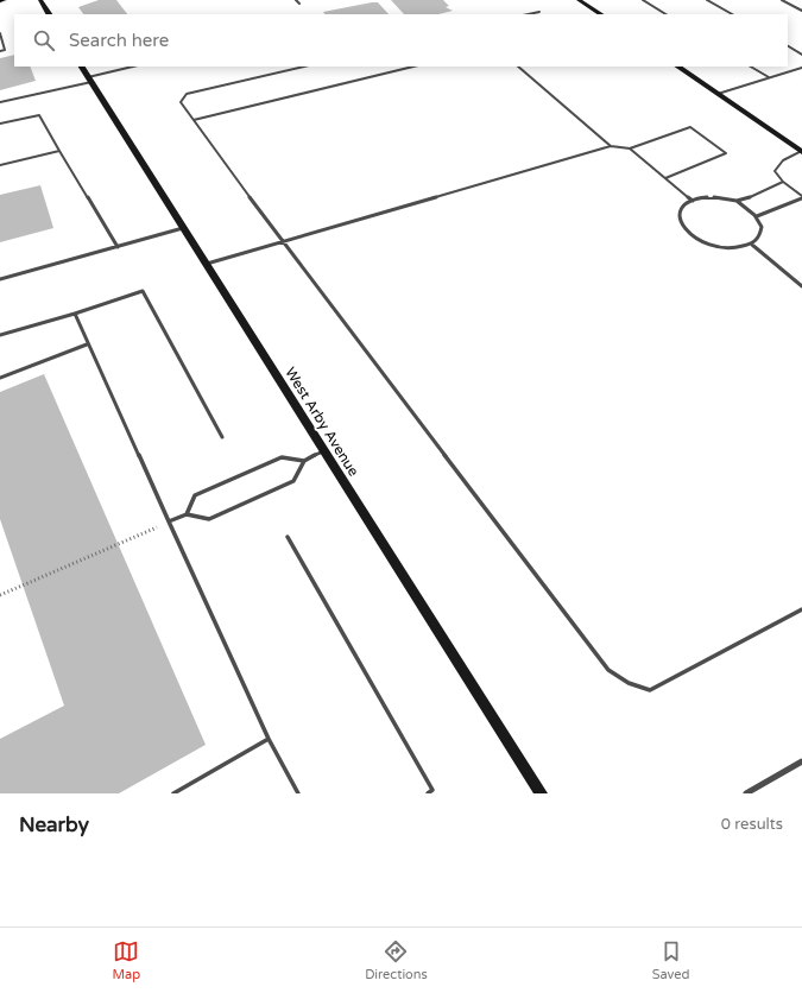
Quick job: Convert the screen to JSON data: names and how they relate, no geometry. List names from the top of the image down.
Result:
{
  "streets": {
    "street": ["West Arby Avenue"]
  },
  "page": {
    "search": "Search here",
    "heading": ["Nearby", "0 results"],
    "nav": ["Map", "Directions", "Saved"]
  }
}
